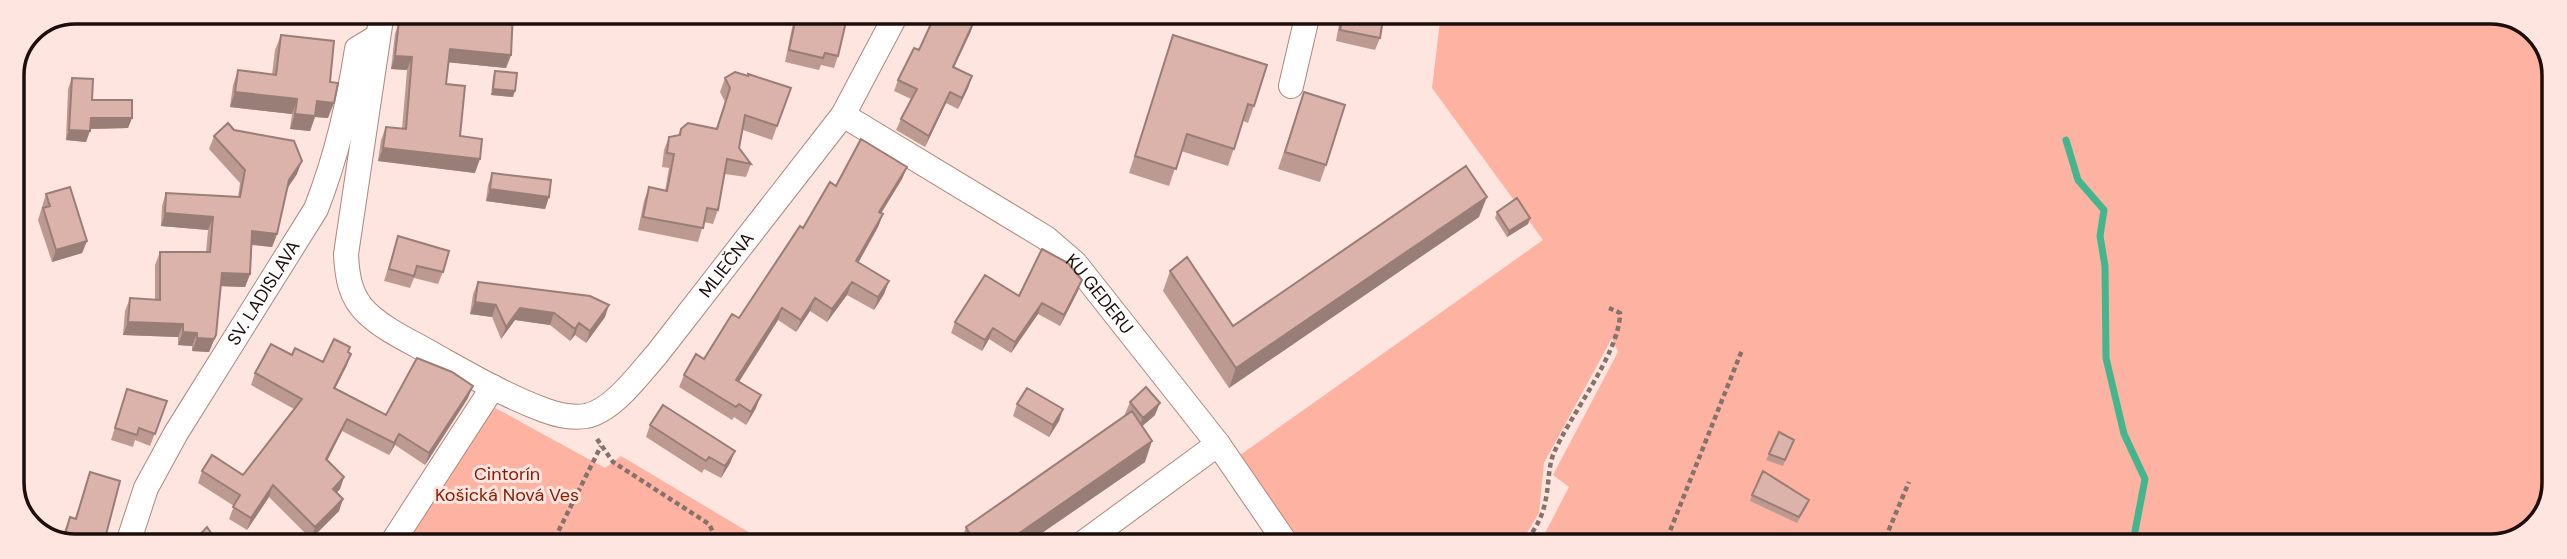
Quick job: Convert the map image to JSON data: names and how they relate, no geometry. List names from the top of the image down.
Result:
{
  "streets": {
    "street": ["MLIEČNA", "SV. LADISLAVA", "KU GEDERU"]
  },
  "crossings": [
    ["MLIEČNA", "KU GEDERU"]
  ],
  "parks": ["Cintorín Košická Nová Ves"]
}
